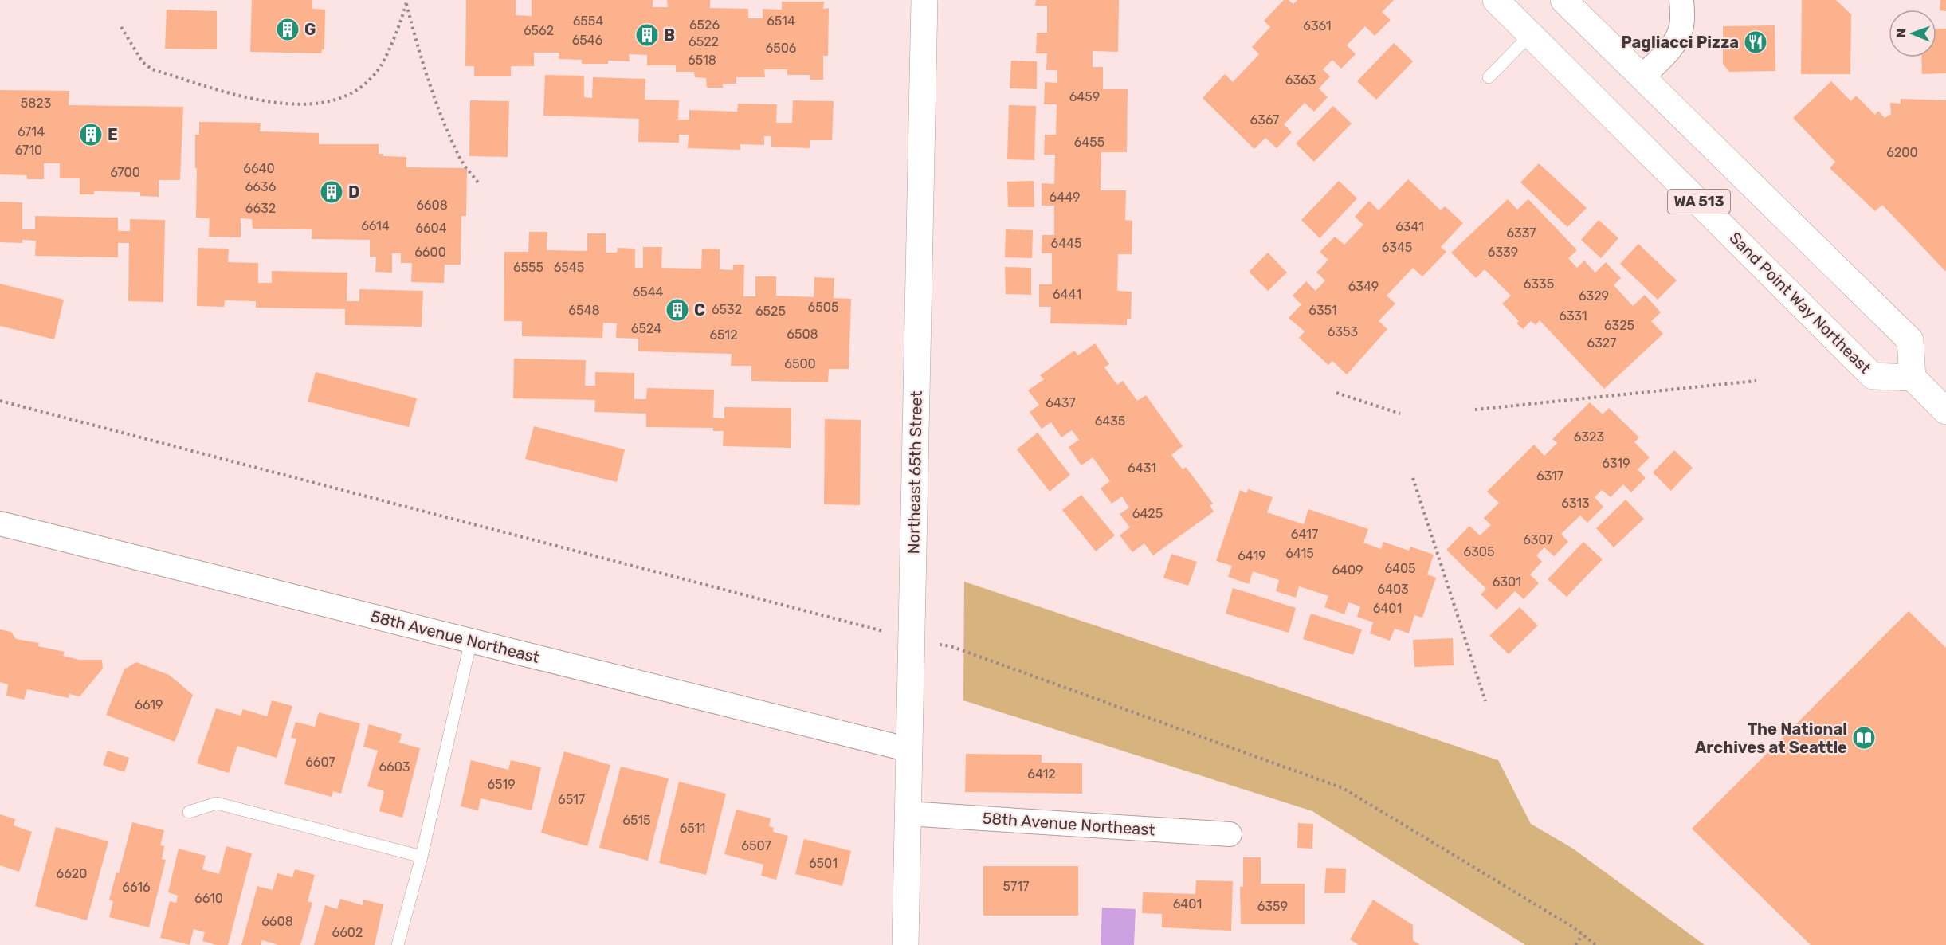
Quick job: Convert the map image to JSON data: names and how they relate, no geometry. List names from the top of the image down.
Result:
{
  "streets": {
    "main road": ["WA 513", "Sand Point Way Northeast", "Northeast 65th Street"],
    "street": ["58th Avenue Northeast"]
  },
  "crossings": [
    ["WA 513", "Sand Point Way Northeast"],
    ["Northeast 65th Street", "58th Avenue Northeast"]
  ],
  "places": {
    "building": [
      "G",
      "B",
      "E",
      "D",
      "C"
    ],
    "restaurant": ["Pagliacci Pizza"],
    "library": ["The National Archives at Seattle"]
  },
  "house_numbers": [
    "6554",
    "6514",
    "6526",
    "6361",
    "6562",
    "6546",
    "6522",
    "6506",
    "6518",
    "6363",
    "6459",
    "5823",
    "6367",
    "6714",
    "6455",
    "6710",
    "6200",
    "6640",
    "6700",
    "6636",
    "6449",
    "6608",
    "6632",
    "6614",
    "6341",
    "6604",
    "6337",
    "6445",
    "6345",
    "6600",
    "6339",
    "6555",
    "6545",
    "6335",
    "6349",
    "6544",
    "6441",
    "6329",
    "6505",
    "6532",
    "6548",
    "6351",
    "6525",
    "6331",
    "6325",
    "6524",
    "6353",
    "6508",
    "6512",
    "6327",
    "6500",
    "6437",
    "6435",
    "6323",
    "6319",
    "6431",
    "6317",
    "6313",
    "6425",
    "6417",
    "6307",
    "6305",
    "6415",
    "6419",
    "6405",
    "6409",
    "6301",
    "6403",
    "6401",
    "6619",
    "6607",
    "6603",
    "6412",
    "6519",
    "6517",
    "6515",
    "6511",
    "6507",
    "6501",
    "6620",
    "5717",
    "6616",
    "6610",
    "6401",
    "6359",
    "6608",
    "6602"
  ],
  "north": "left"
}
